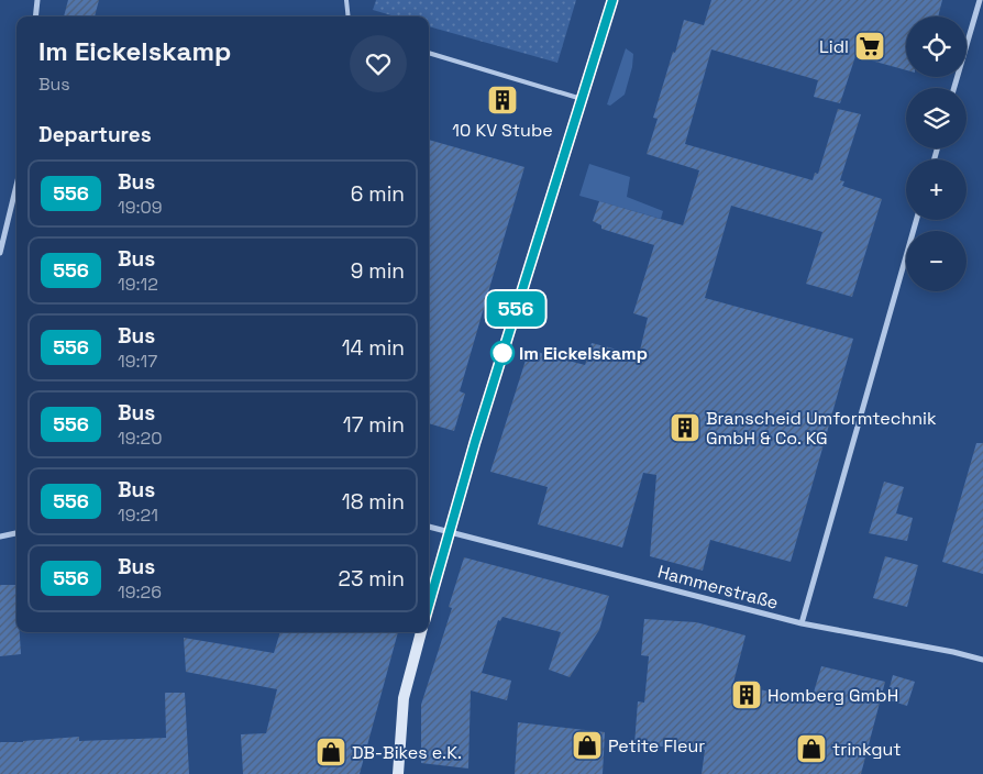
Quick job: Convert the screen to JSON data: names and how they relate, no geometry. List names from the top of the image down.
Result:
{
  "streets": {
    "street": ["Hammerstraße"]
  },
  "places": {
    "supermarket": ["Lidl"],
    "building": ["10 KV Stube", "Branscheid Umformtechnik GmbH & Co. KG", "Homberg GmbH"],
    "other": ["Im Eickelskamp"],
    "shop": ["Petite Fleur", "trinkgut", "DB-Bikes e.K."]
  },
  "lines": ["bus line 556"],
  "page": {
    "on_map": "556",
    "map_buttons": ["+", "−"],
    "heading": [
      ["Im Eickelskamp", "Bus"],
      "Departures"
    ],
    "list": [
      {
        "mark": "556",
        "name": "Bus",
        "note": "19:09",
        "value": "6 min"
      },
      {
        "mark": "556",
        "name": "Bus",
        "note": "19:12",
        "value": "9 min"
      },
      {
        "mark": "556",
        "name": "Bus",
        "note": "19:17",
        "value": "14 min"
      },
      {
        "mark": "556",
        "name": "Bus",
        "note": "19:20",
        "value": "17 min"
      },
      {
        "mark": "556",
        "name": "Bus",
        "note": "19:21",
        "value": "18 min"
      },
      {
        "mark": "556",
        "name": "Bus",
        "note": "19:26",
        "value": "23 min"
      }
    ]
  }
}
